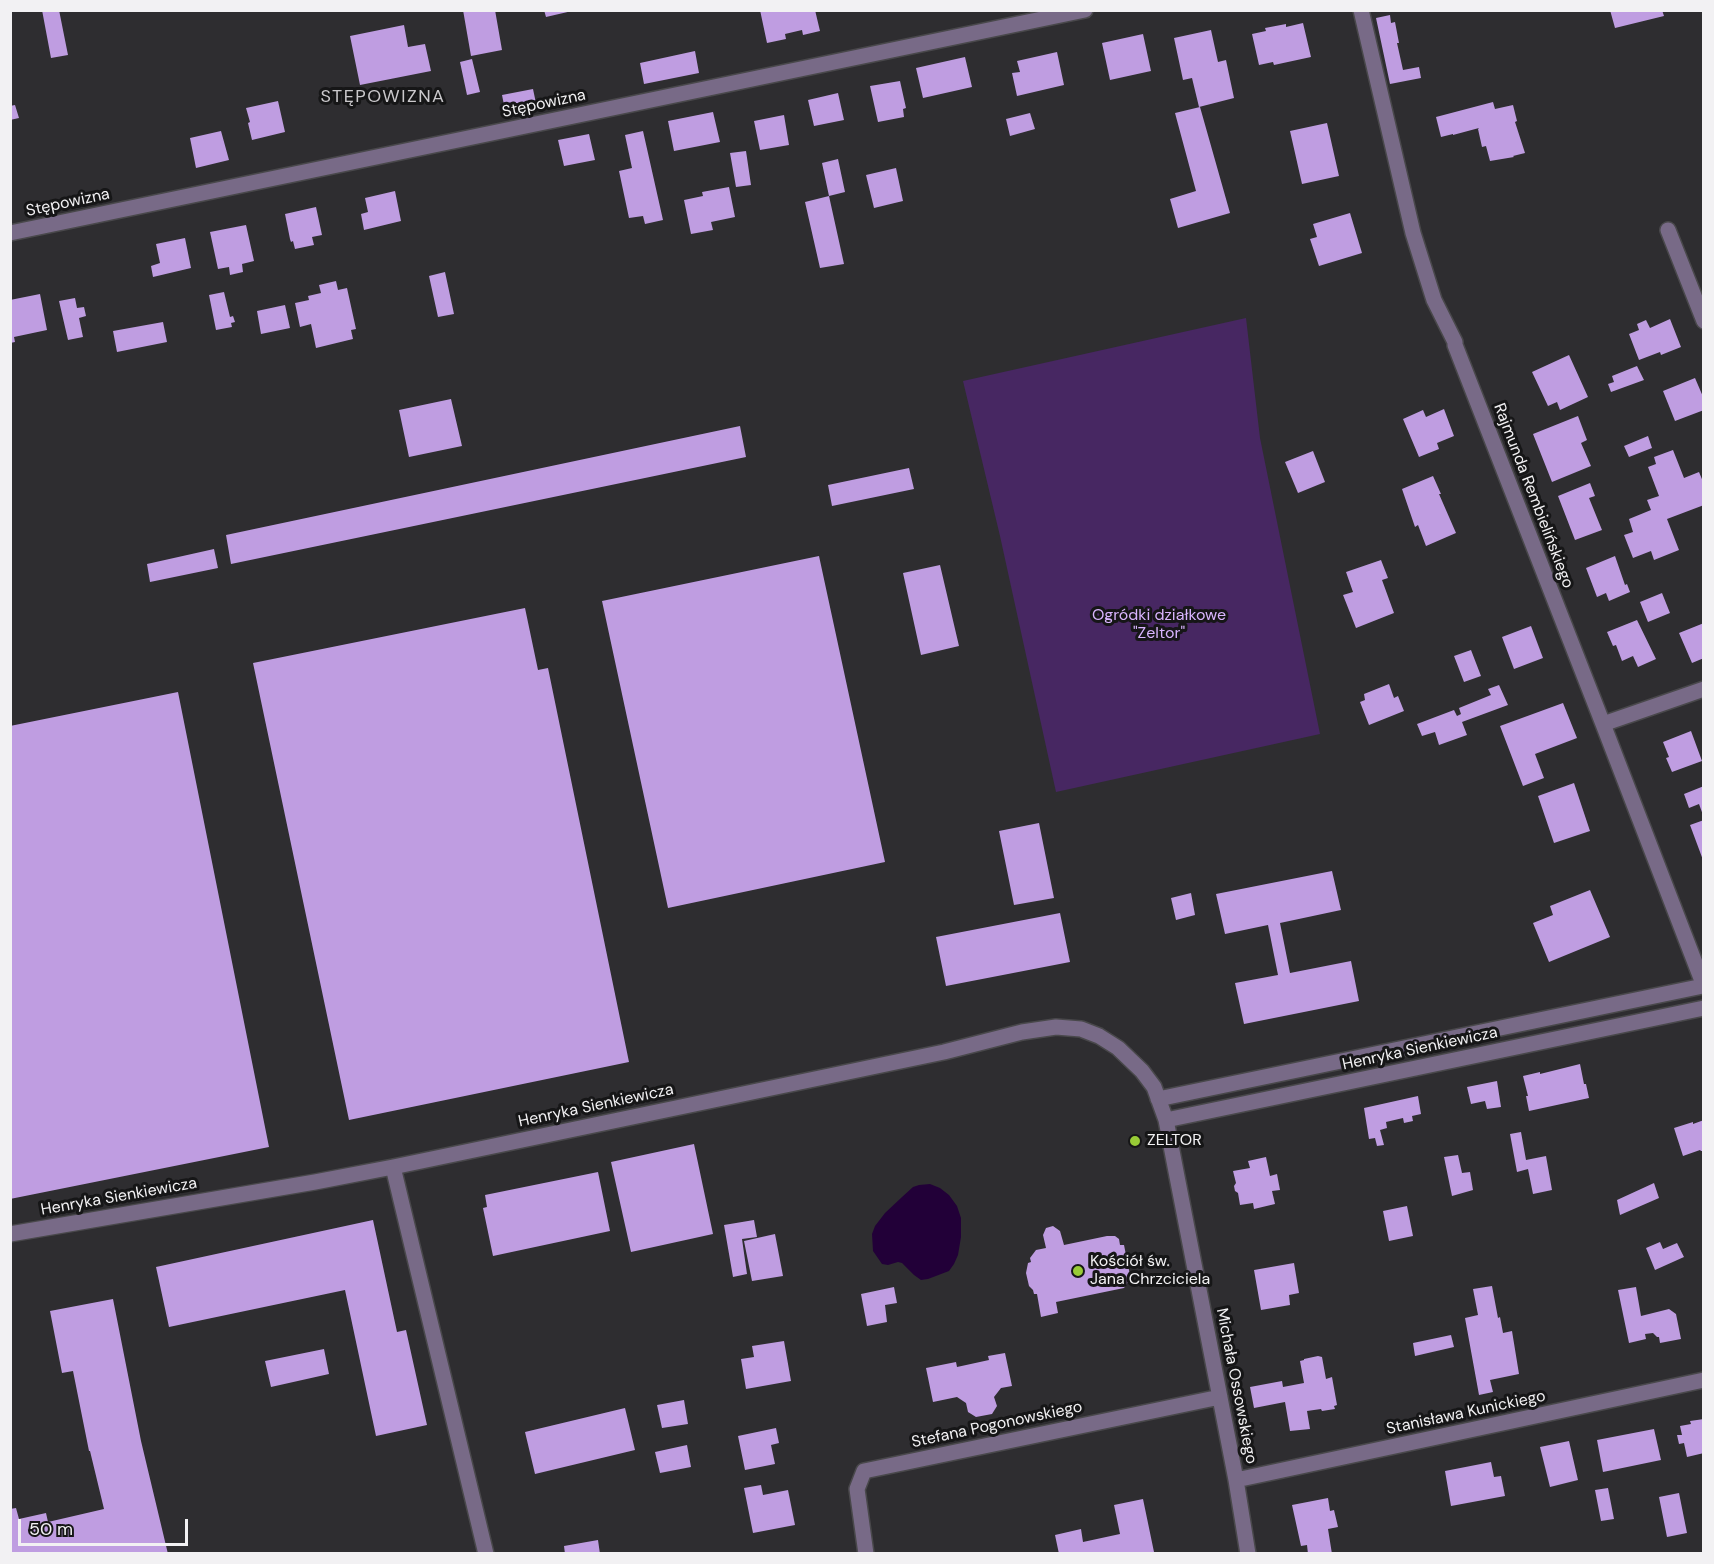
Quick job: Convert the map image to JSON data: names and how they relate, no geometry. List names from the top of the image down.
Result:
{
  "streets": {
    "street": [
      "Stępowizna",
      "Rajmunda Rembielińskiego",
      "Henryka Sienkiewicza",
      "Michała Ossowskiego",
      "Stanisława Kunickiego",
      "Stefana Pogonowskiego"
    ]
  },
  "crossings": [
    ["Rajmunda Rembielińskiego", "Henryka Sienkiewicza"],
    ["Henryka Sienkiewicza", "Michała Ossowskiego"],
    ["Michała Ossowskiego", "Stanisława Kunickiego"],
    ["Michała Ossowskiego", "Stefana Pogonowskiego"]
  ],
  "districts": ["STĘPOWIZNA"],
  "parks": ["Ogródki działkowe \"Zeltor\""],
  "places": ["ZELTOR", "Kościół św. Jana Chrzciciela"],
  "scale_bar": "50 m"
}
